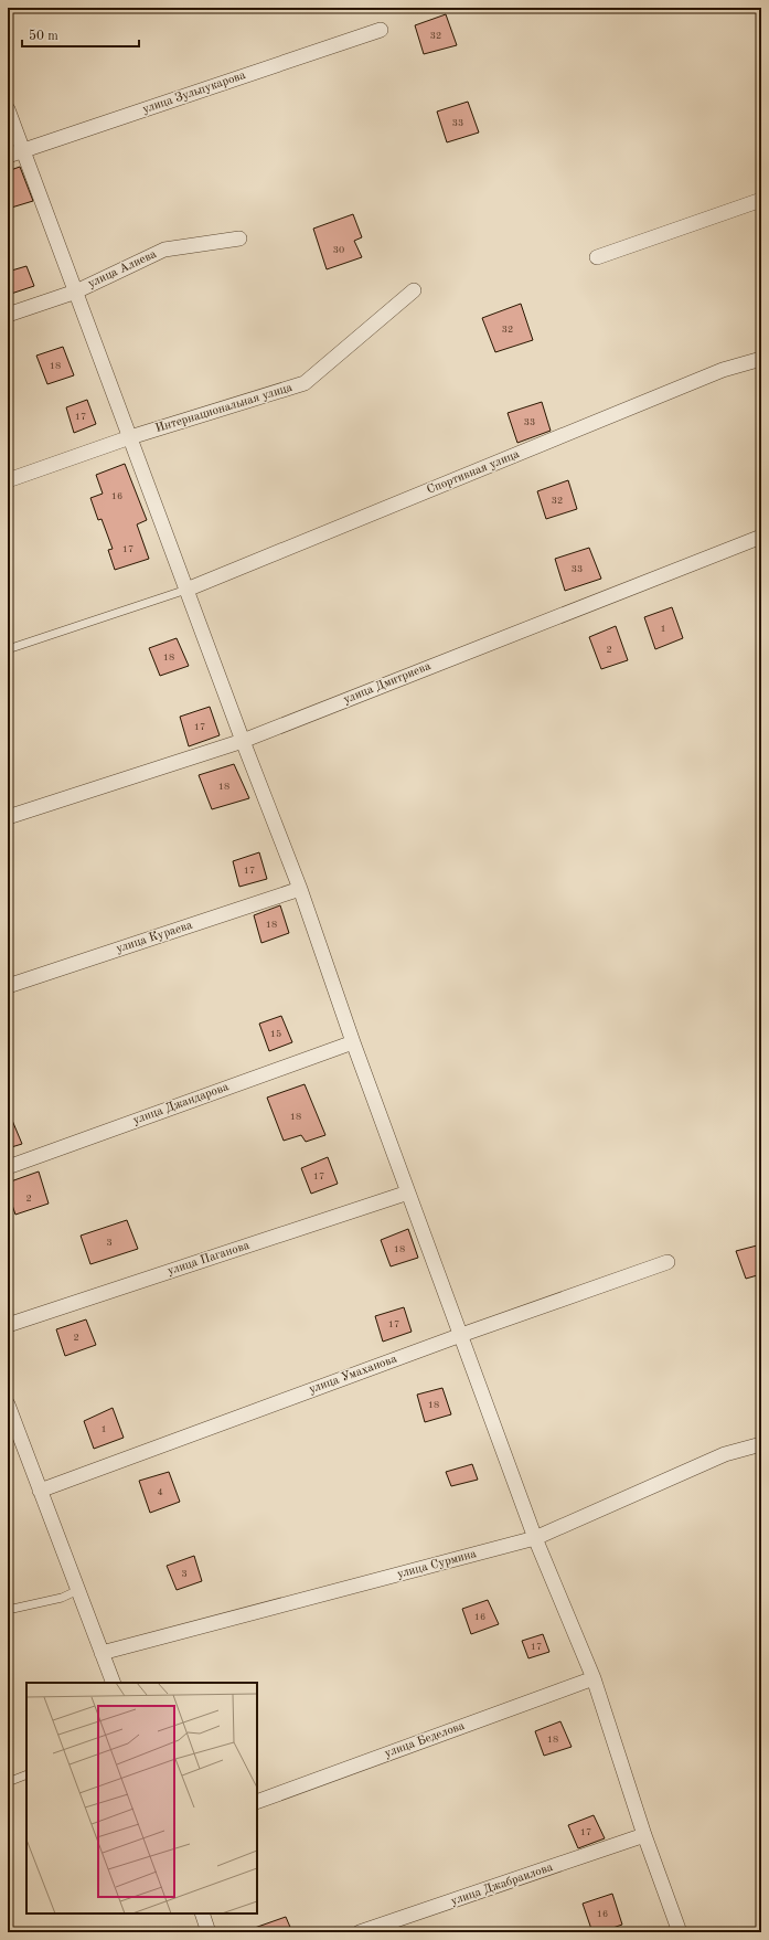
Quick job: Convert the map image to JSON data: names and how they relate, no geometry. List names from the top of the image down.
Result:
{
  "streets": {
    "street": [
      "улица Зульпукарова",
      "улица Алиева",
      "Интернациональная улица",
      "Спортивная улица",
      "улица Дмитриева",
      "улица Кураева",
      "улица Джандарова",
      "улица Паганова",
      "улица Умаханова",
      "улица Сурмина",
      "улица Беделова",
      "улица Джабраилова"
    ]
  },
  "house_numbers": [
    "32",
    "33",
    "30",
    "32",
    "18",
    "17",
    "33",
    "16",
    "32",
    "17",
    "33",
    "1",
    "2",
    "18",
    "17",
    "18",
    "17",
    "18",
    "15",
    "18",
    "17",
    "2",
    "3",
    "18",
    "17",
    "2",
    "18",
    "1",
    "4",
    "3",
    "16",
    "17",
    "18",
    "17",
    "16"
  ],
  "scale_bar": "50 m"
}
